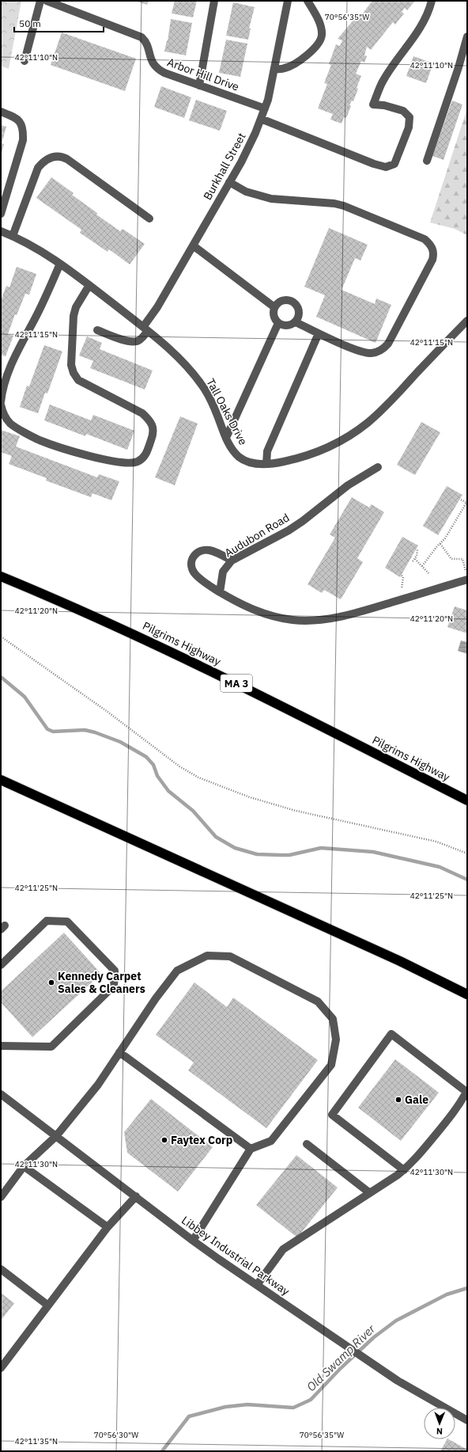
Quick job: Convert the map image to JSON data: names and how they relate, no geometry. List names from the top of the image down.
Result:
{
  "streets": {
    "highway": ["Pilgrims Highway", "MA 3"],
    "street": [
      "Arbor Hill Drive",
      "Burkhall Street",
      "Tall Oaks Drive",
      "Audubon Road",
      "Libbey Industrial Parkway"
    ]
  },
  "crossings": [
    ["Arbor Hill Drive", "Burkhall Street"],
    ["Burkhall Street", "Tall Oaks Drive"]
  ],
  "water": ["Old Swamp River"],
  "places": ["Kennedy Carpet Sales & Cleaners", "Gale", "Faytex Corp"],
  "scale_bar": "50 m",
  "north": "bottom",
  "coordinates": [
    "70°56'35\"W",
    "42°11'10\"N",
    "42°11'15\"N",
    "42°11'20\"N",
    "42°11'25\"N",
    "42°11'30\"N",
    "70°56'30\"W",
    "42°11'35\"N"
  ]
}
